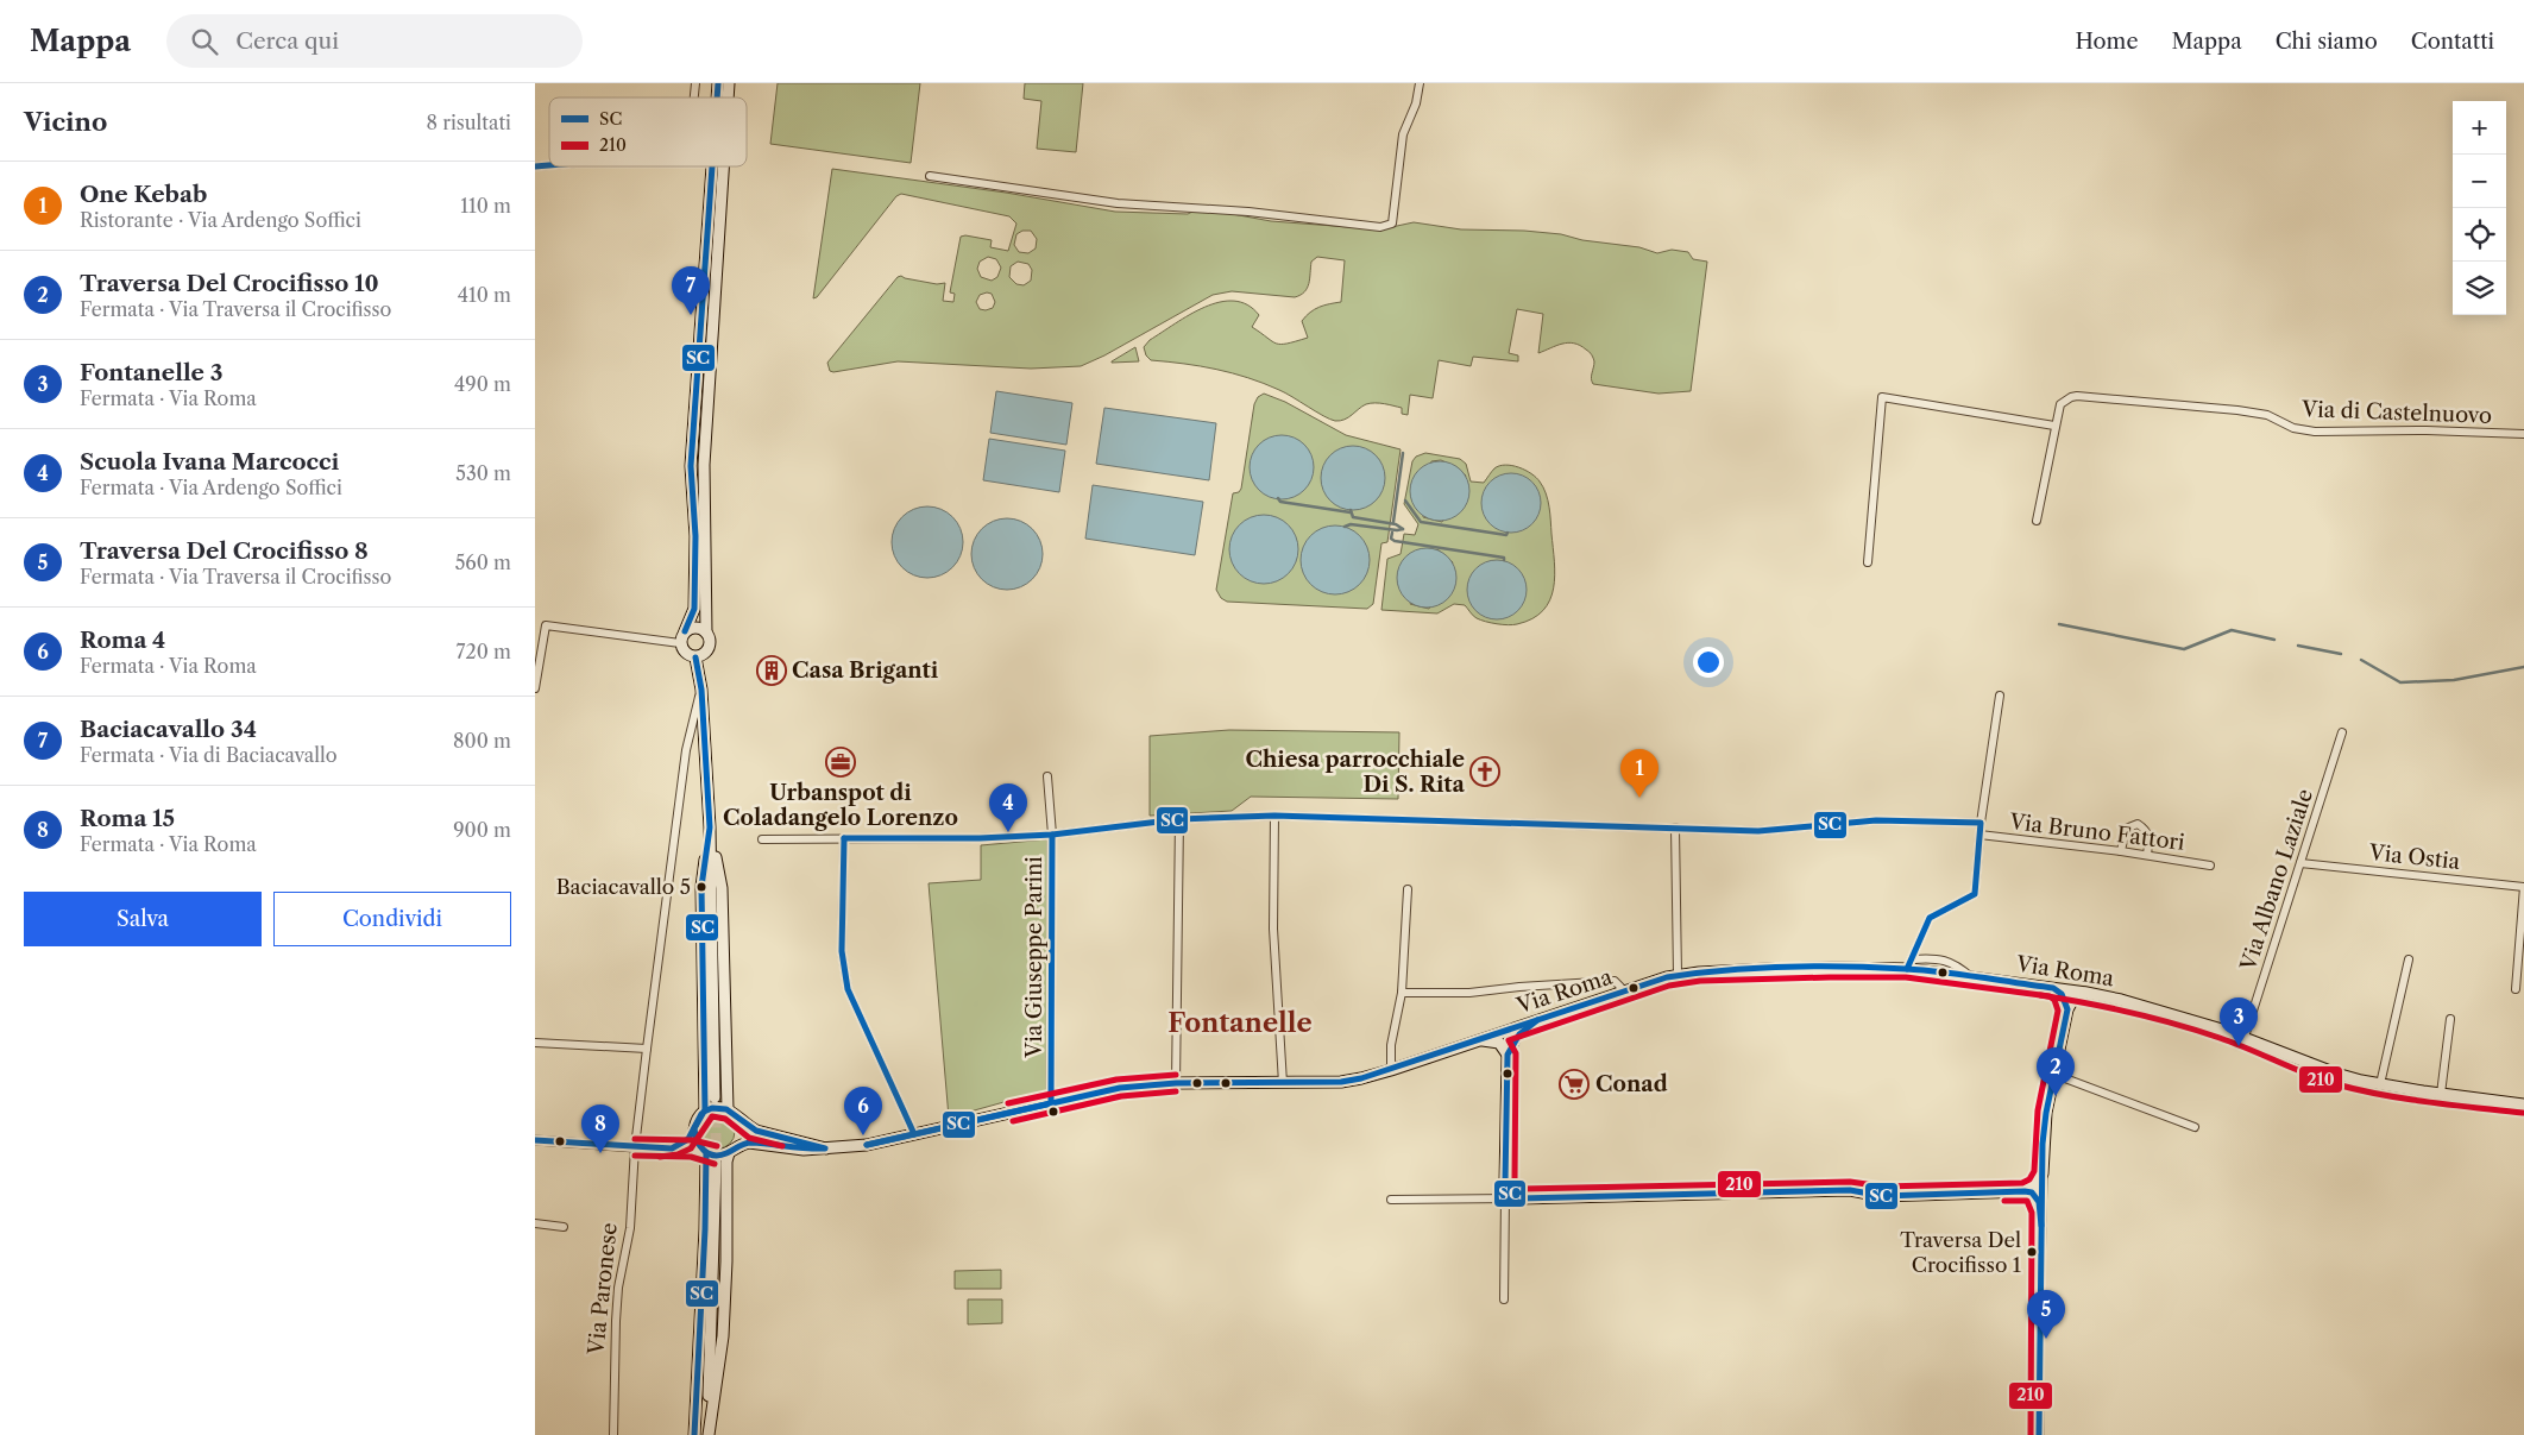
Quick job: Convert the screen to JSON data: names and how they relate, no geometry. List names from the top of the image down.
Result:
{
  "streets": {
    "main road": ["Via Roma"],
    "street": [
      "Via di Castelnuovo",
      "Via Bruno Fattori",
      "Via Ostia",
      "Via Albano Laziale",
      "Via Giuseppe Parini",
      "Via Paronese"
    ]
  },
  "crossings": [
    ["Via Ostia", "Via Albano Laziale"],
    ["Via Albano Laziale", "Via Roma"],
    ["Via Giuseppe Parini", "Via Roma"],
    ["Via Roma", "Via Paronese"]
  ],
  "districts": ["Fontanelle"],
  "places": {
    "building": ["Casa Briganti"],
    "office": ["Urbanspot di Coladangelo Lorenzo"],
    "church": ["Chiesa parrocchiale Di S. Rita"],
    "other": ["Baciacavallo 5", "Traversa Del Crocifisso 1"],
    "supermarket": ["Conad"]
  },
  "lines": ["transit line SC", "transit line 210"],
  "legend": ["SC", "210"],
  "page": {
    "header": "Mappa",
    "search": "Cerca qui",
    "nav": [
      "Home",
      "Mappa",
      "Chi siamo",
      "Contatti"
    ],
    "heading": ["Vicino", "8 risultati"],
    "map_buttons": ["+", "−"],
    "list": [
      {
        "mark": "1",
        "name": "One Kebab",
        "note": "Ristorante · Via Ardengo Soffici",
        "value": "110 m"
      },
      {
        "mark": "2",
        "name": "Traversa Del Crocifisso 10",
        "note": "Fermata · Via Traversa il Crocifisso",
        "value": "410 m"
      },
      {
        "mark": "3",
        "name": "Fontanelle 3",
        "note": "Fermata · Via Roma",
        "value": "490 m"
      },
      {
        "mark": "4",
        "name": "Scuola Ivana Marcocci",
        "note": "Fermata · Via Ardengo Soffici",
        "value": "530 m"
      },
      {
        "mark": "5",
        "name": "Traversa Del Crocifisso 8",
        "note": "Fermata · Via Traversa il Crocifisso",
        "value": "560 m"
      },
      {
        "mark": "6",
        "name": "Roma 4",
        "note": "Fermata · Via Roma",
        "value": "720 m"
      },
      {
        "mark": "7",
        "name": "Baciacavallo 34",
        "note": "Fermata · Via di Baciacavallo",
        "value": "800 m"
      },
      {
        "mark": "8",
        "name": "Roma 15",
        "note": "Fermata · Via Roma",
        "value": "900 m"
      }
    ],
    "pins": [
      "7",
      "1",
      "4",
      "3",
      "2",
      "6",
      "8",
      "5"
    ],
    "buttons": ["Salva", "Condividi"]
  }
}
